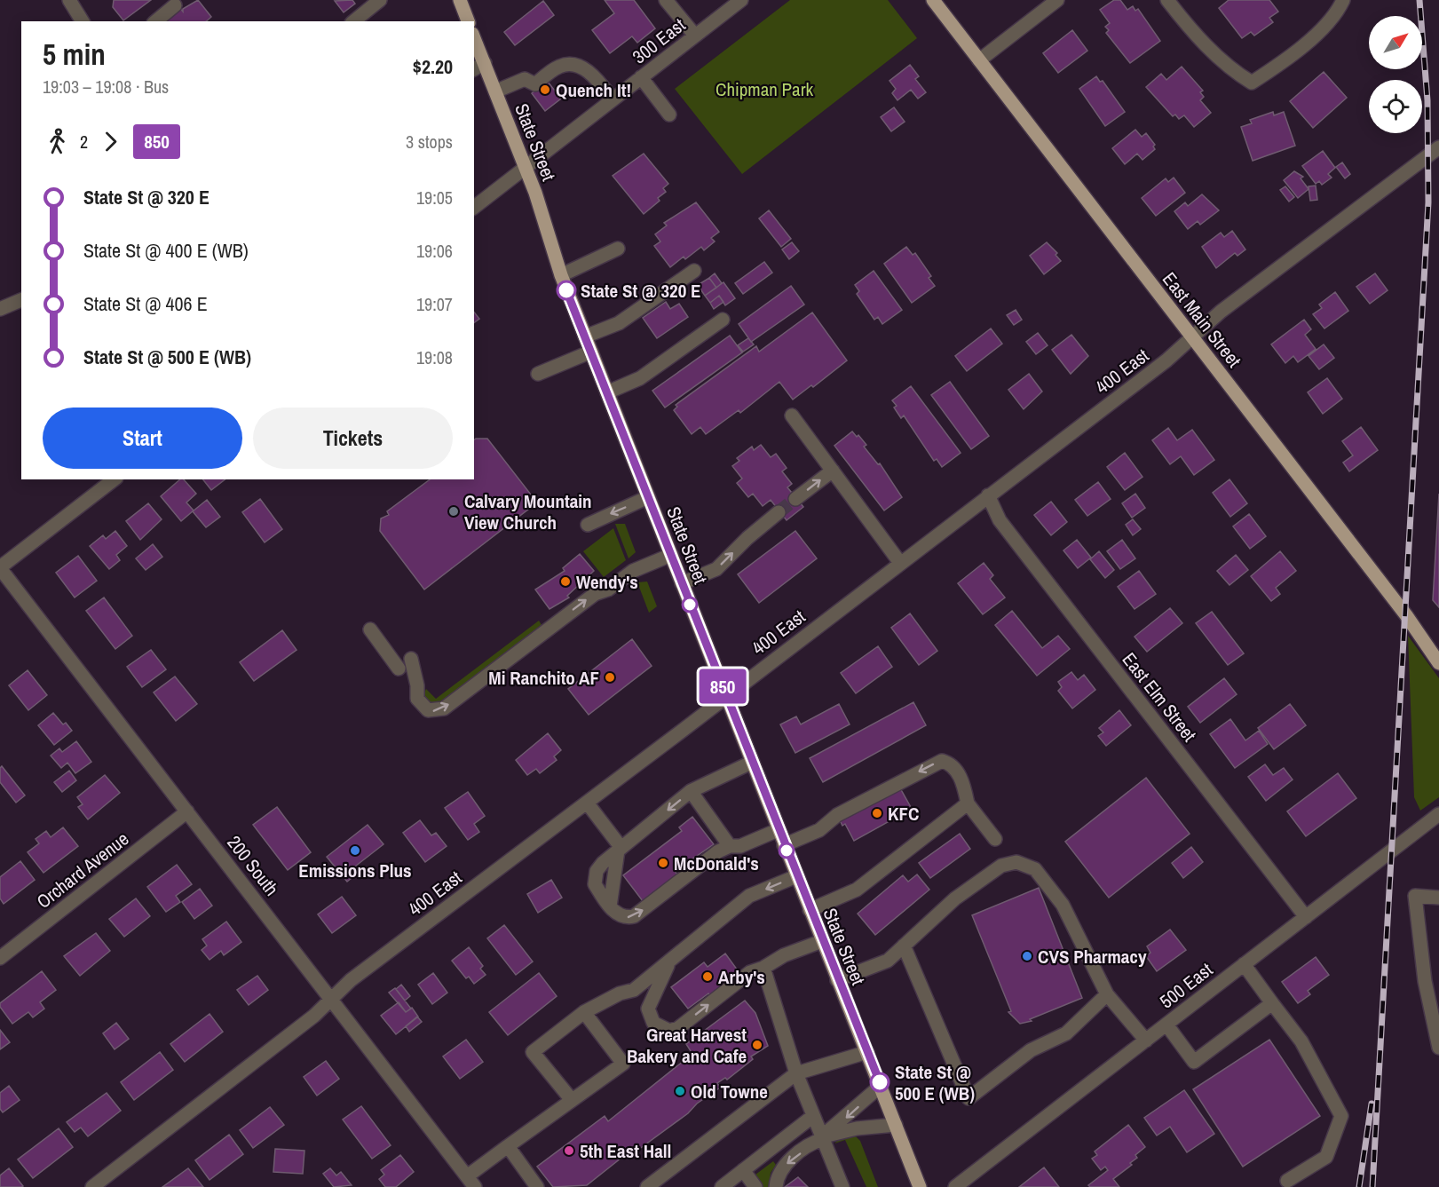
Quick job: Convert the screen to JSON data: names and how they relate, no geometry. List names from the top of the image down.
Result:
{
  "streets": {
    "main road": ["State Street", "East Main Street"],
    "street": [
      "300 East",
      "400 East",
      "East Elm Street",
      "200 South",
      "Orchard Avenue",
      "500 East"
    ]
  },
  "crossings": [
    ["300 East", "State Street"],
    ["State Street", "400 East"],
    ["East Main Street", "400 East"],
    ["400 East", "East Elm Street"],
    ["400 East", "200 South"],
    ["East Elm Street", "500 East"],
    ["200 South", "Orchard Avenue"]
  ],
  "parks": ["Chipman Park"],
  "places": [
    "Quench It!",
    "State St @ 320 E",
    "Calvary Mountain View Church",
    "Wendy's",
    "Mi Ranchito AF",
    "KFC",
    "Emissions Plus",
    "McDonald's",
    "CVS Pharmacy",
    "Arby's",
    "Great Harvest Bakery and Cafe",
    "State St @ 500 E (WB)",
    "Old Towne",
    "5th East Hall"
  ],
  "lines": ["bus line 850"],
  "north": "top right",
  "page": {
    "on_map": "850",
    "heading": ["5 min", "19:03 – 19:08 · Bus", "$2.20"],
    "legs": ["2", "850", "3 stops"],
    "list": [
      {
        "name": "State St @ 320 E",
        "value": "19:05"
      },
      {
        "name": "State St @ 400 E (WB)",
        "value": "19:06"
      },
      {
        "name": "State St @ 406 E",
        "value": "19:07"
      },
      {
        "name": "State St @ 500 E (WB)",
        "value": "19:08"
      }
    ],
    "buttons": ["Start", "Tickets"]
  }
}
